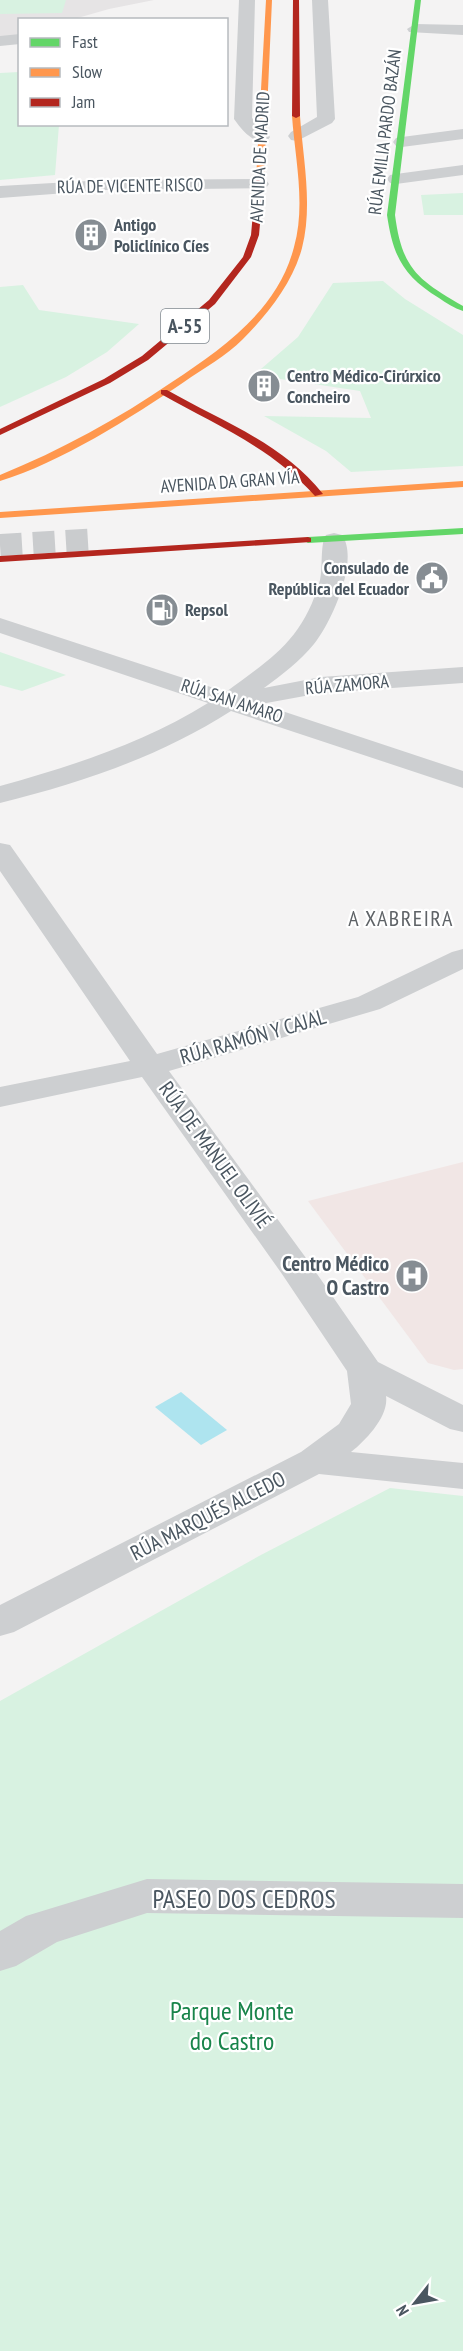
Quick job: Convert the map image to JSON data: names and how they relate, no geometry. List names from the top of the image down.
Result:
{
  "streets": {
    "main road": [
      "RÚA EMILIA PARDO BAZÁN",
      "AVENIDA DE MADRID",
      "A-55",
      "AVENIDA DA GRAN VÍA"
    ],
    "street": [
      "RÚA DE VICENTE RISCO",
      "RÚA ZAMORA",
      "RÚA SAN AMARO",
      "RÚA RAMÓN Y CAJAL",
      "RÚA DE MANUEL OLIVIÉ",
      "RÚA MARQUÉS ALCEDO",
      "PASEO DOS CEDROS"
    ]
  },
  "crossings": [
    ["AVENIDA DE MADRID", "RÚA DE VICENTE RISCO"],
    ["RÚA ZAMORA", "RÚA SAN AMARO"],
    ["RÚA RAMÓN Y CAJAL", "RÚA DE MANUEL OLIVIÉ"],
    ["RÚA DE MANUEL OLIVIÉ", "RÚA MARQUÉS ALCEDO"]
  ],
  "districts": ["A XABREIRA"],
  "parks": ["Parque Monte do Castro"],
  "places": {
    "building": ["Antigo Policlínico Cíes", "Centro Médico-Cirúrxico Concheiro"],
    "public building": ["Consulado de República del Ecuador"],
    "fuel station": ["Repsol"],
    "hospital": ["Centro Médico O Castro"]
  },
  "legend": ["Fast", "Slow", "Jam"],
  "north": "bottom left"
}
